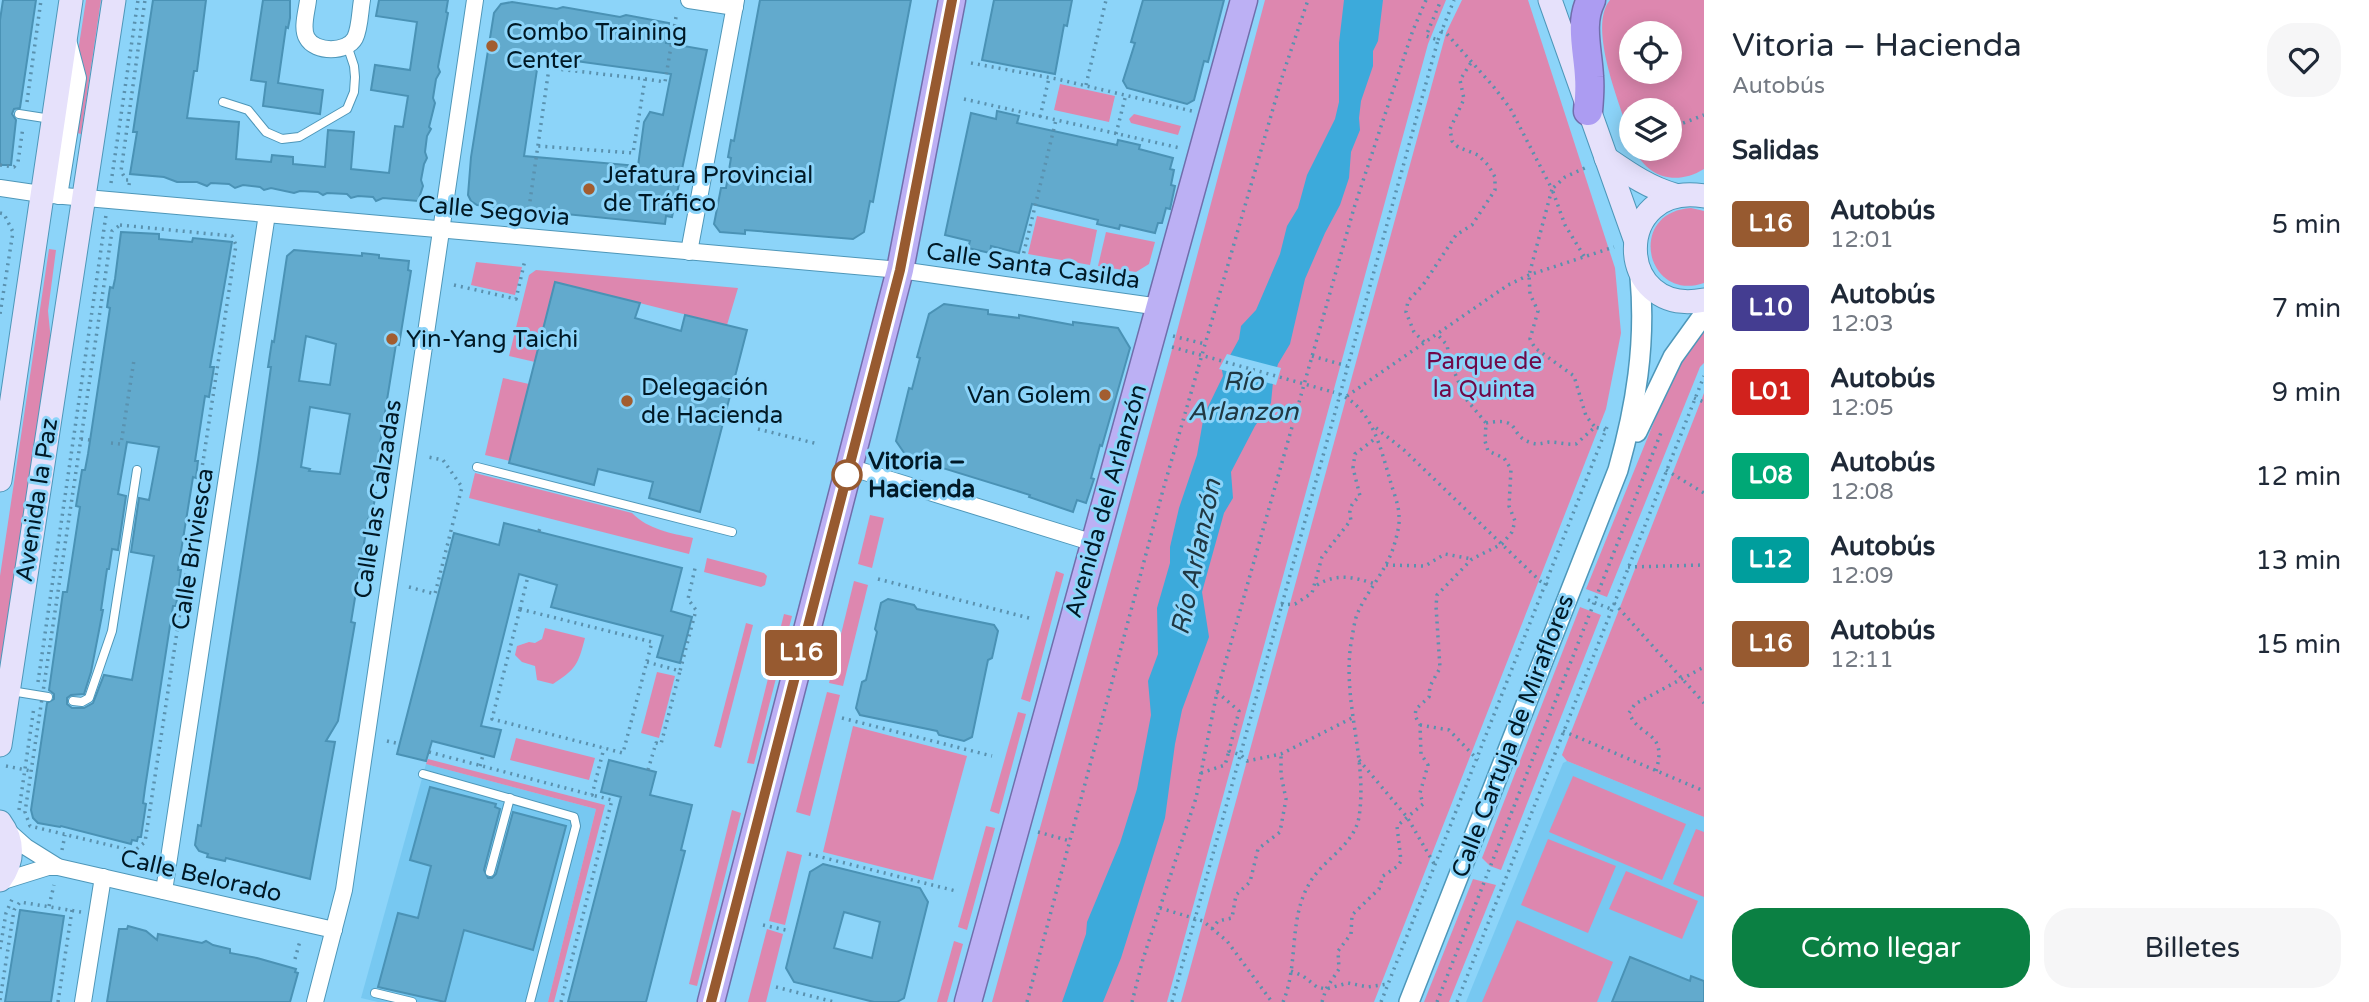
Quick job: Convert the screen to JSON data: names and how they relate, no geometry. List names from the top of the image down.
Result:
{
  "streets": {
    "highway": ["Avenida del Arlanzón"],
    "main road": ["Avenida la Paz"],
    "street": [
      "Calle Segovia",
      "Calle Santa Casilda",
      "Calle las Calzadas",
      "Calle Briviesca",
      "Calle Cartuja de Miraflores",
      "Calle Belorado"
    ]
  },
  "crossings": [
    ["Calle Segovia", "Calle Santa Casilda"],
    ["Calle Segovia", "Calle las Calzadas"],
    ["Calle Segovia", "Avenida la Paz"],
    ["Calle Segovia", "Calle Briviesca"],
    ["Calle Santa Casilda", "Avenida del Arlanzón"],
    ["Calle las Calzadas", "Calle Belorado"],
    ["Calle Briviesca", "Calle Belorado"]
  ],
  "water": ["Río Arlanzon", "Río Arlanzón"],
  "parks": ["Parque de la Quinta"],
  "places": [
    "Combo Training Center",
    "Jefatura Provincial de Tráfico",
    "Yin-Yang Taichi",
    "Van Golem",
    "Delegación de Hacienda",
    "Vitoria – Hacienda"
  ],
  "lines": ["bus line L16"],
  "page": {
    "on_map": "L16",
    "heading": [
      ["Vitoria – Hacienda", "Autobús"],
      "Salidas"
    ],
    "list": [
      {
        "mark": "L16",
        "name": "Autobús",
        "note": "12:01",
        "value": "5 min"
      },
      {
        "mark": "L10",
        "name": "Autobús",
        "note": "12:03",
        "value": "7 min"
      },
      {
        "mark": "L01",
        "name": "Autobús",
        "note": "12:05",
        "value": "9 min"
      },
      {
        "mark": "L08",
        "name": "Autobús",
        "note": "12:08",
        "value": "12 min"
      },
      {
        "mark": "L12",
        "name": "Autobús",
        "note": "12:09",
        "value": "13 min"
      },
      {
        "mark": "L16",
        "name": "Autobús",
        "note": "12:11",
        "value": "15 min"
      }
    ],
    "buttons": ["Cómo llegar", "Billetes"]
  }
}
